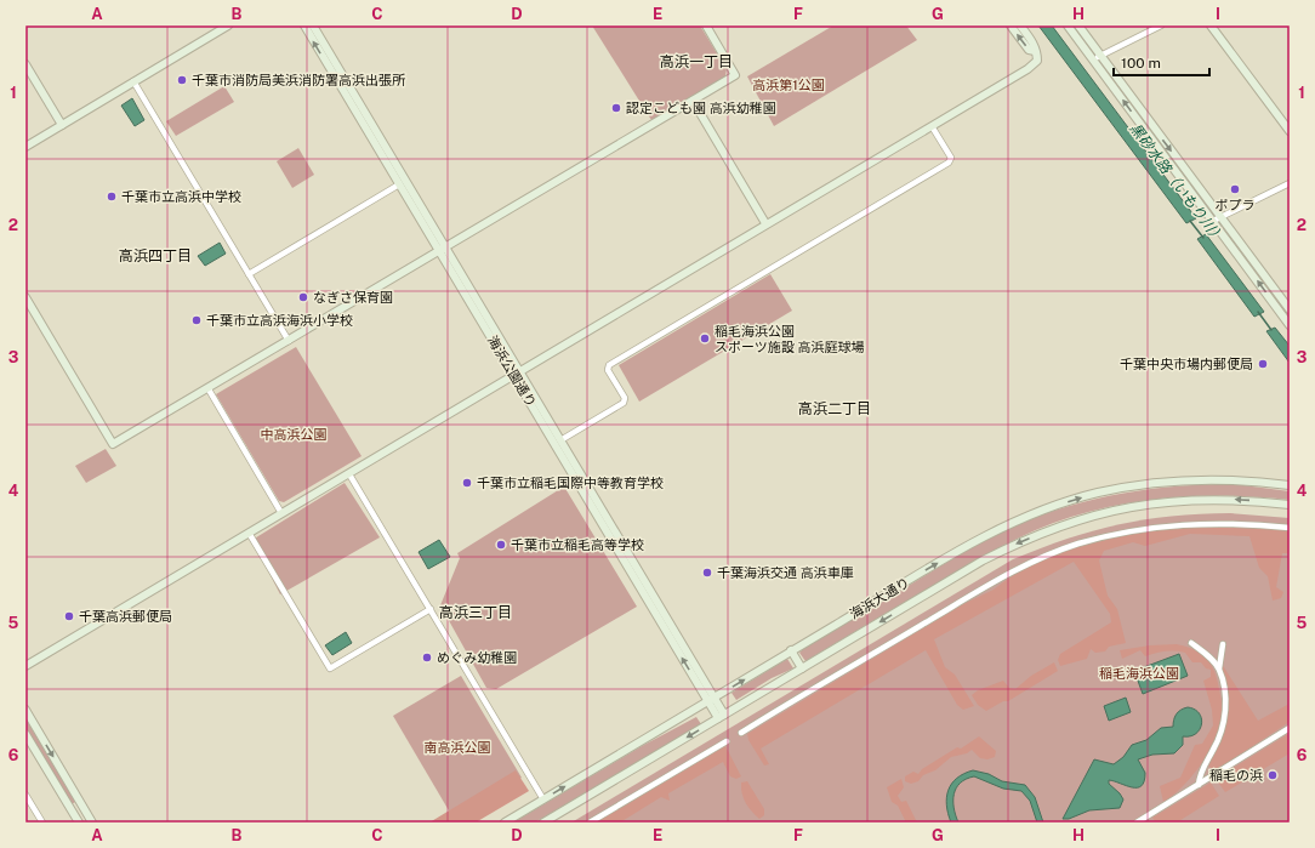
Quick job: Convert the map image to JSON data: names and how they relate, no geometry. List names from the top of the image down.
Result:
{
  "streets": {
    "street": ["海浜公園通り", "海浜大通り"]
  },
  "crossings": [
    ["海浜公園通り", "海浜大通り"]
  ],
  "districts": [
    "高浜一丁目",
    "高浜四丁目",
    "高浜二丁目",
    "高浜三丁目"
  ],
  "water": ["黒砂水路（いもり川）"],
  "parks": [
    "高浜第1公園",
    "中高浜公園",
    "稲毛海浜公園",
    "南高浜公園"
  ],
  "places": [
    "千葉市消防局美浜消防署高浜出張所",
    "認定こども園 高浜幼稚園",
    "ポプラ",
    "千葉市立高浜中学校",
    "なぎさ保育園",
    "千葉市立高浜海浜小学校",
    "稲毛海浜公園 スポーツ施設 高浜庭球場",
    "千葉中央市場内郵便局",
    "千葉市立稲毛国際中等教育学校",
    "千葉市立稲毛高等学校",
    "千葉海浜交通 高浜車庫",
    "千葉高浜郵便局",
    "めぐみ幼稚園",
    "稲毛の浜"
  ],
  "scale_bar": "100 m",
  "grid": {
    "columns": [
      "A",
      "B",
      "C",
      "D",
      "E",
      "F",
      "G",
      "H",
      "I"
    ],
    "rows": [
      "1",
      "2",
      "3",
      "4",
      "5",
      "6"
    ]
  }
}
